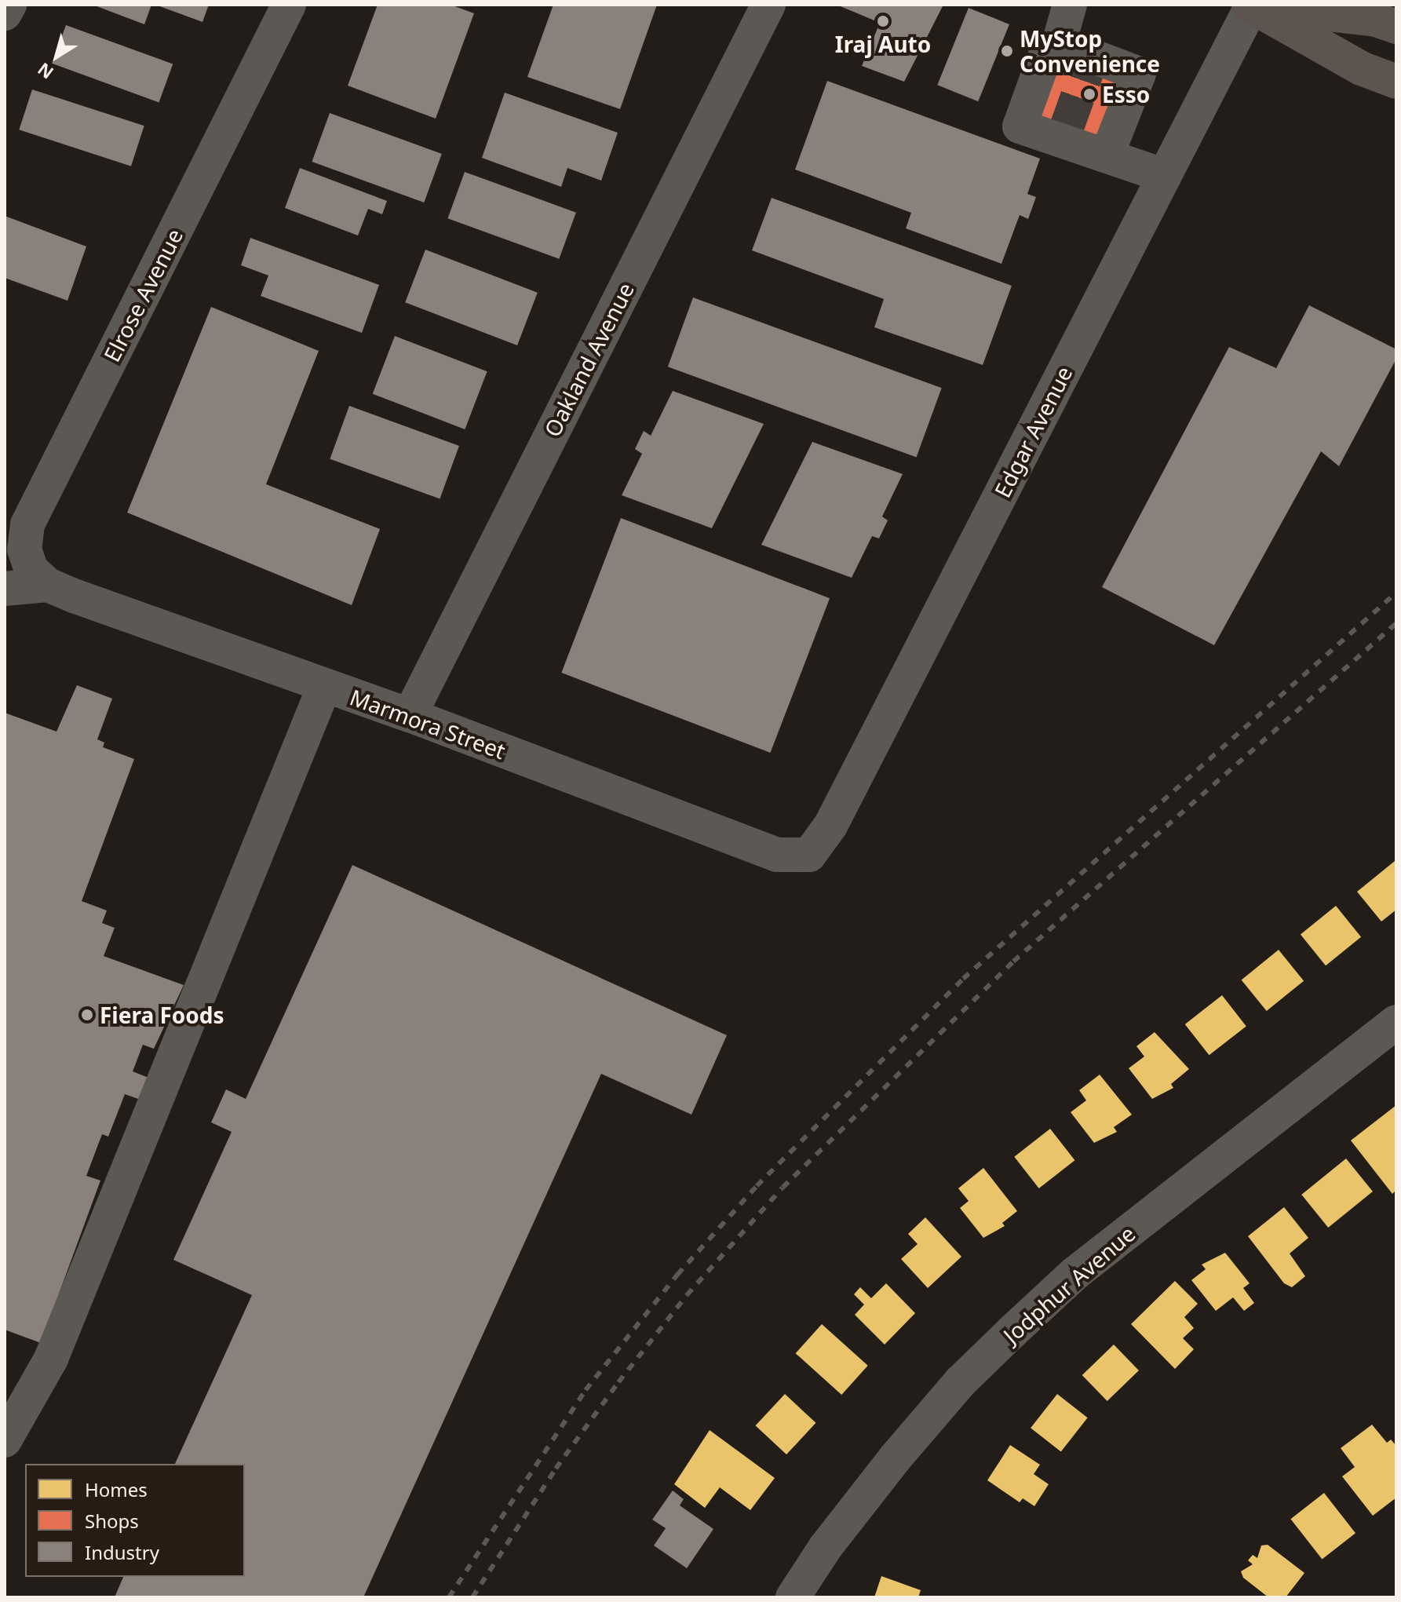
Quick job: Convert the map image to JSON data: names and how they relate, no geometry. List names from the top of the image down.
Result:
{
  "streets": {
    "street": [
      "Elrose Avenue",
      "Oakland Avenue",
      "Edgar Avenue",
      "Marmora Street",
      "Jodphur Avenue"
    ]
  },
  "crossings": [
    ["Elrose Avenue", "Marmora Street"],
    ["Oakland Avenue", "Marmora Street"],
    ["Edgar Avenue", "Marmora Street"]
  ],
  "places": [
    "Iraj Auto",
    "MyStop Convenience",
    "Esso",
    "Fiera Foods"
  ],
  "legend": ["Homes", "Shops", "Industry"],
  "north": "bottom left"
}
